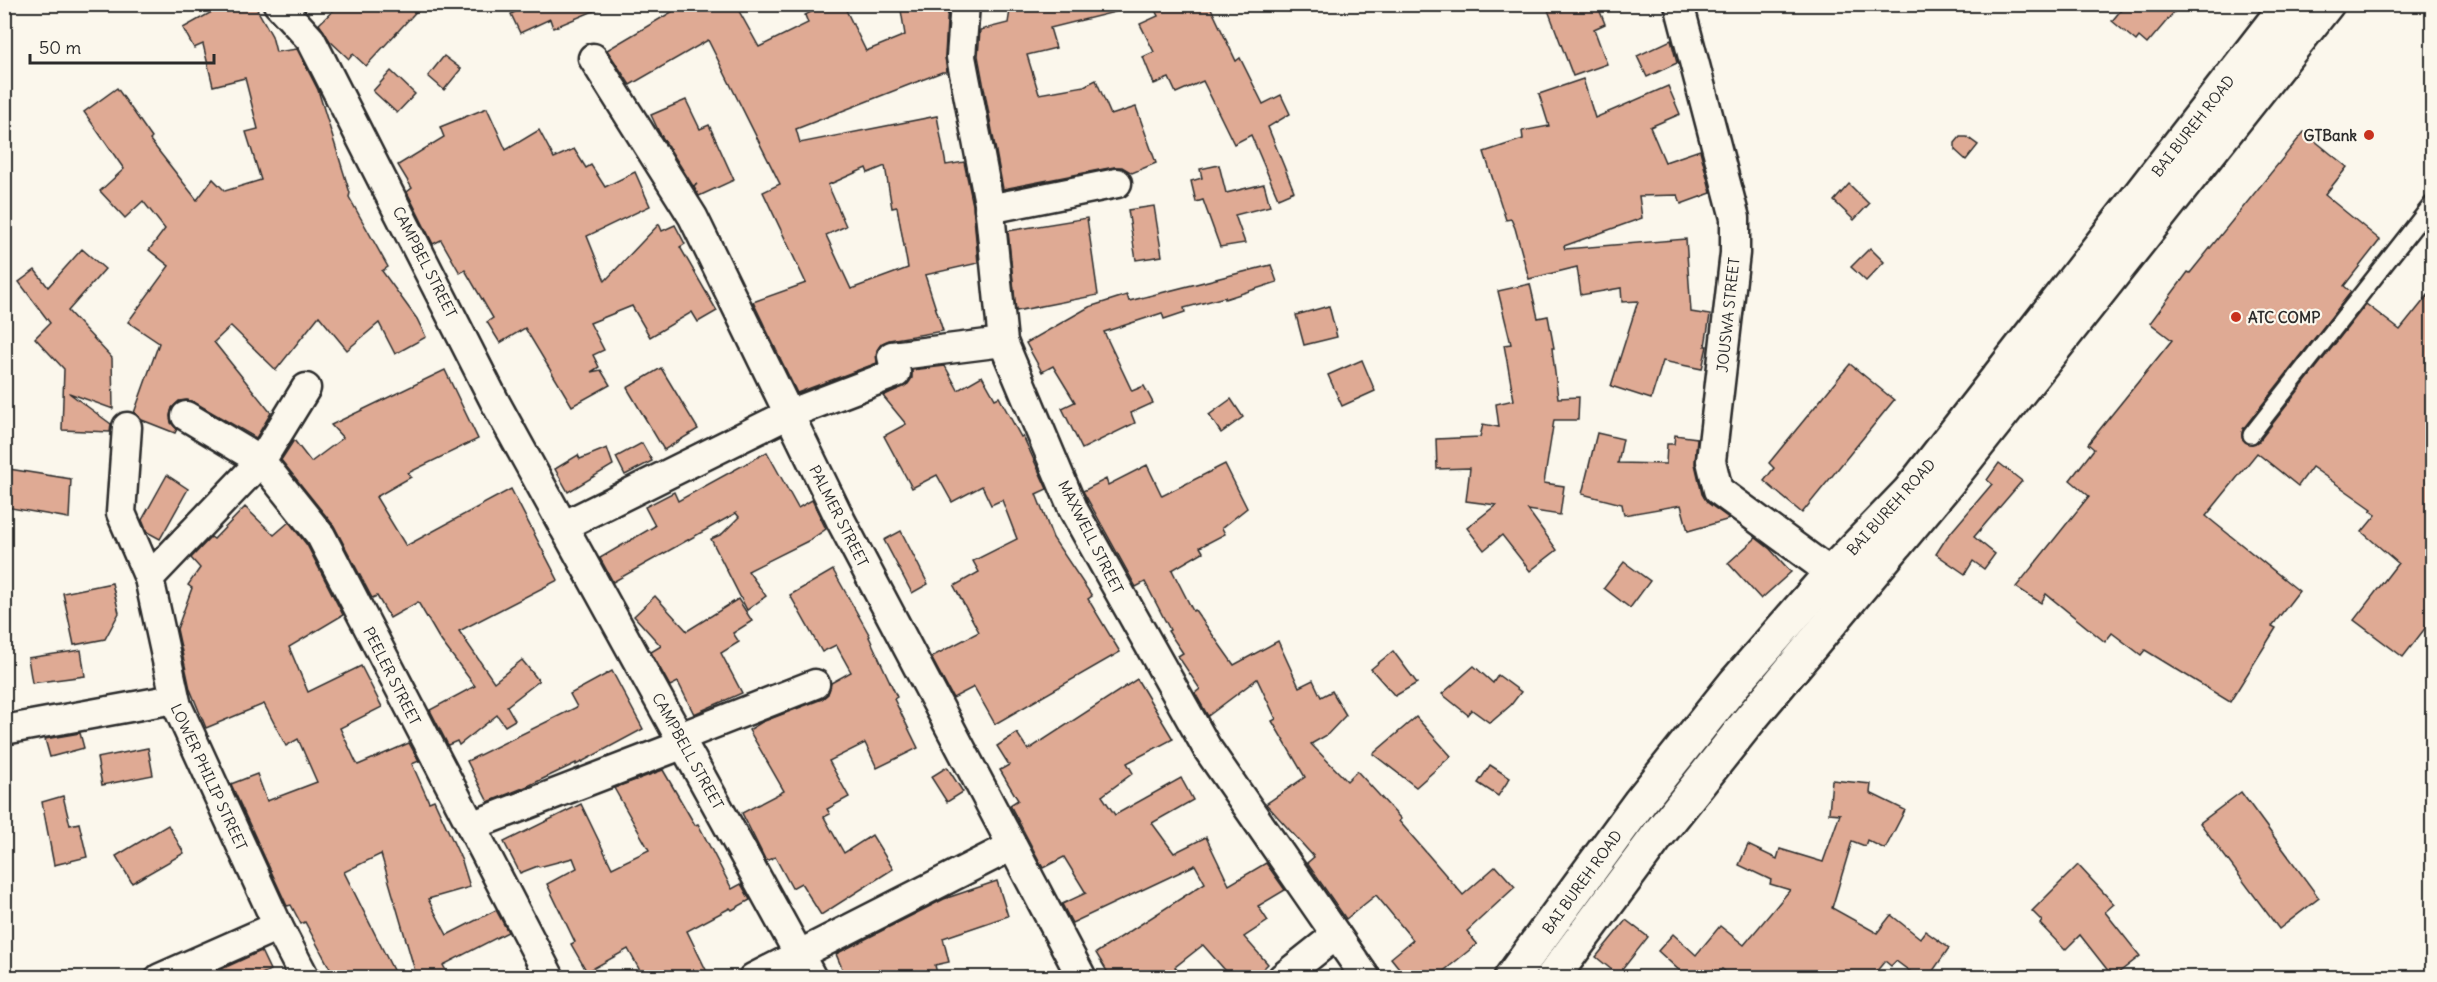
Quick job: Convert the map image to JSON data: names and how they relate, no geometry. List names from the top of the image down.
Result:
{
  "streets": {
    "highway": ["BAI BUREH ROAD"],
    "street": [
      "CAMPBEL STREET",
      "JOUSWA STREET",
      "PALMER STREET",
      "MAXWELL STREET",
      "PEELER STREET",
      "CAMPBELL STREET",
      "LOWER PHILIP STREET"
    ]
  },
  "crossings": [
    ["BAI BUREH ROAD", "JOUSWA STREET"],
    ["CAMPBEL STREET", "CAMPBELL STREET"]
  ],
  "places": ["GTBank", "ATC COMP"],
  "scale_bar": "50 m"
}
